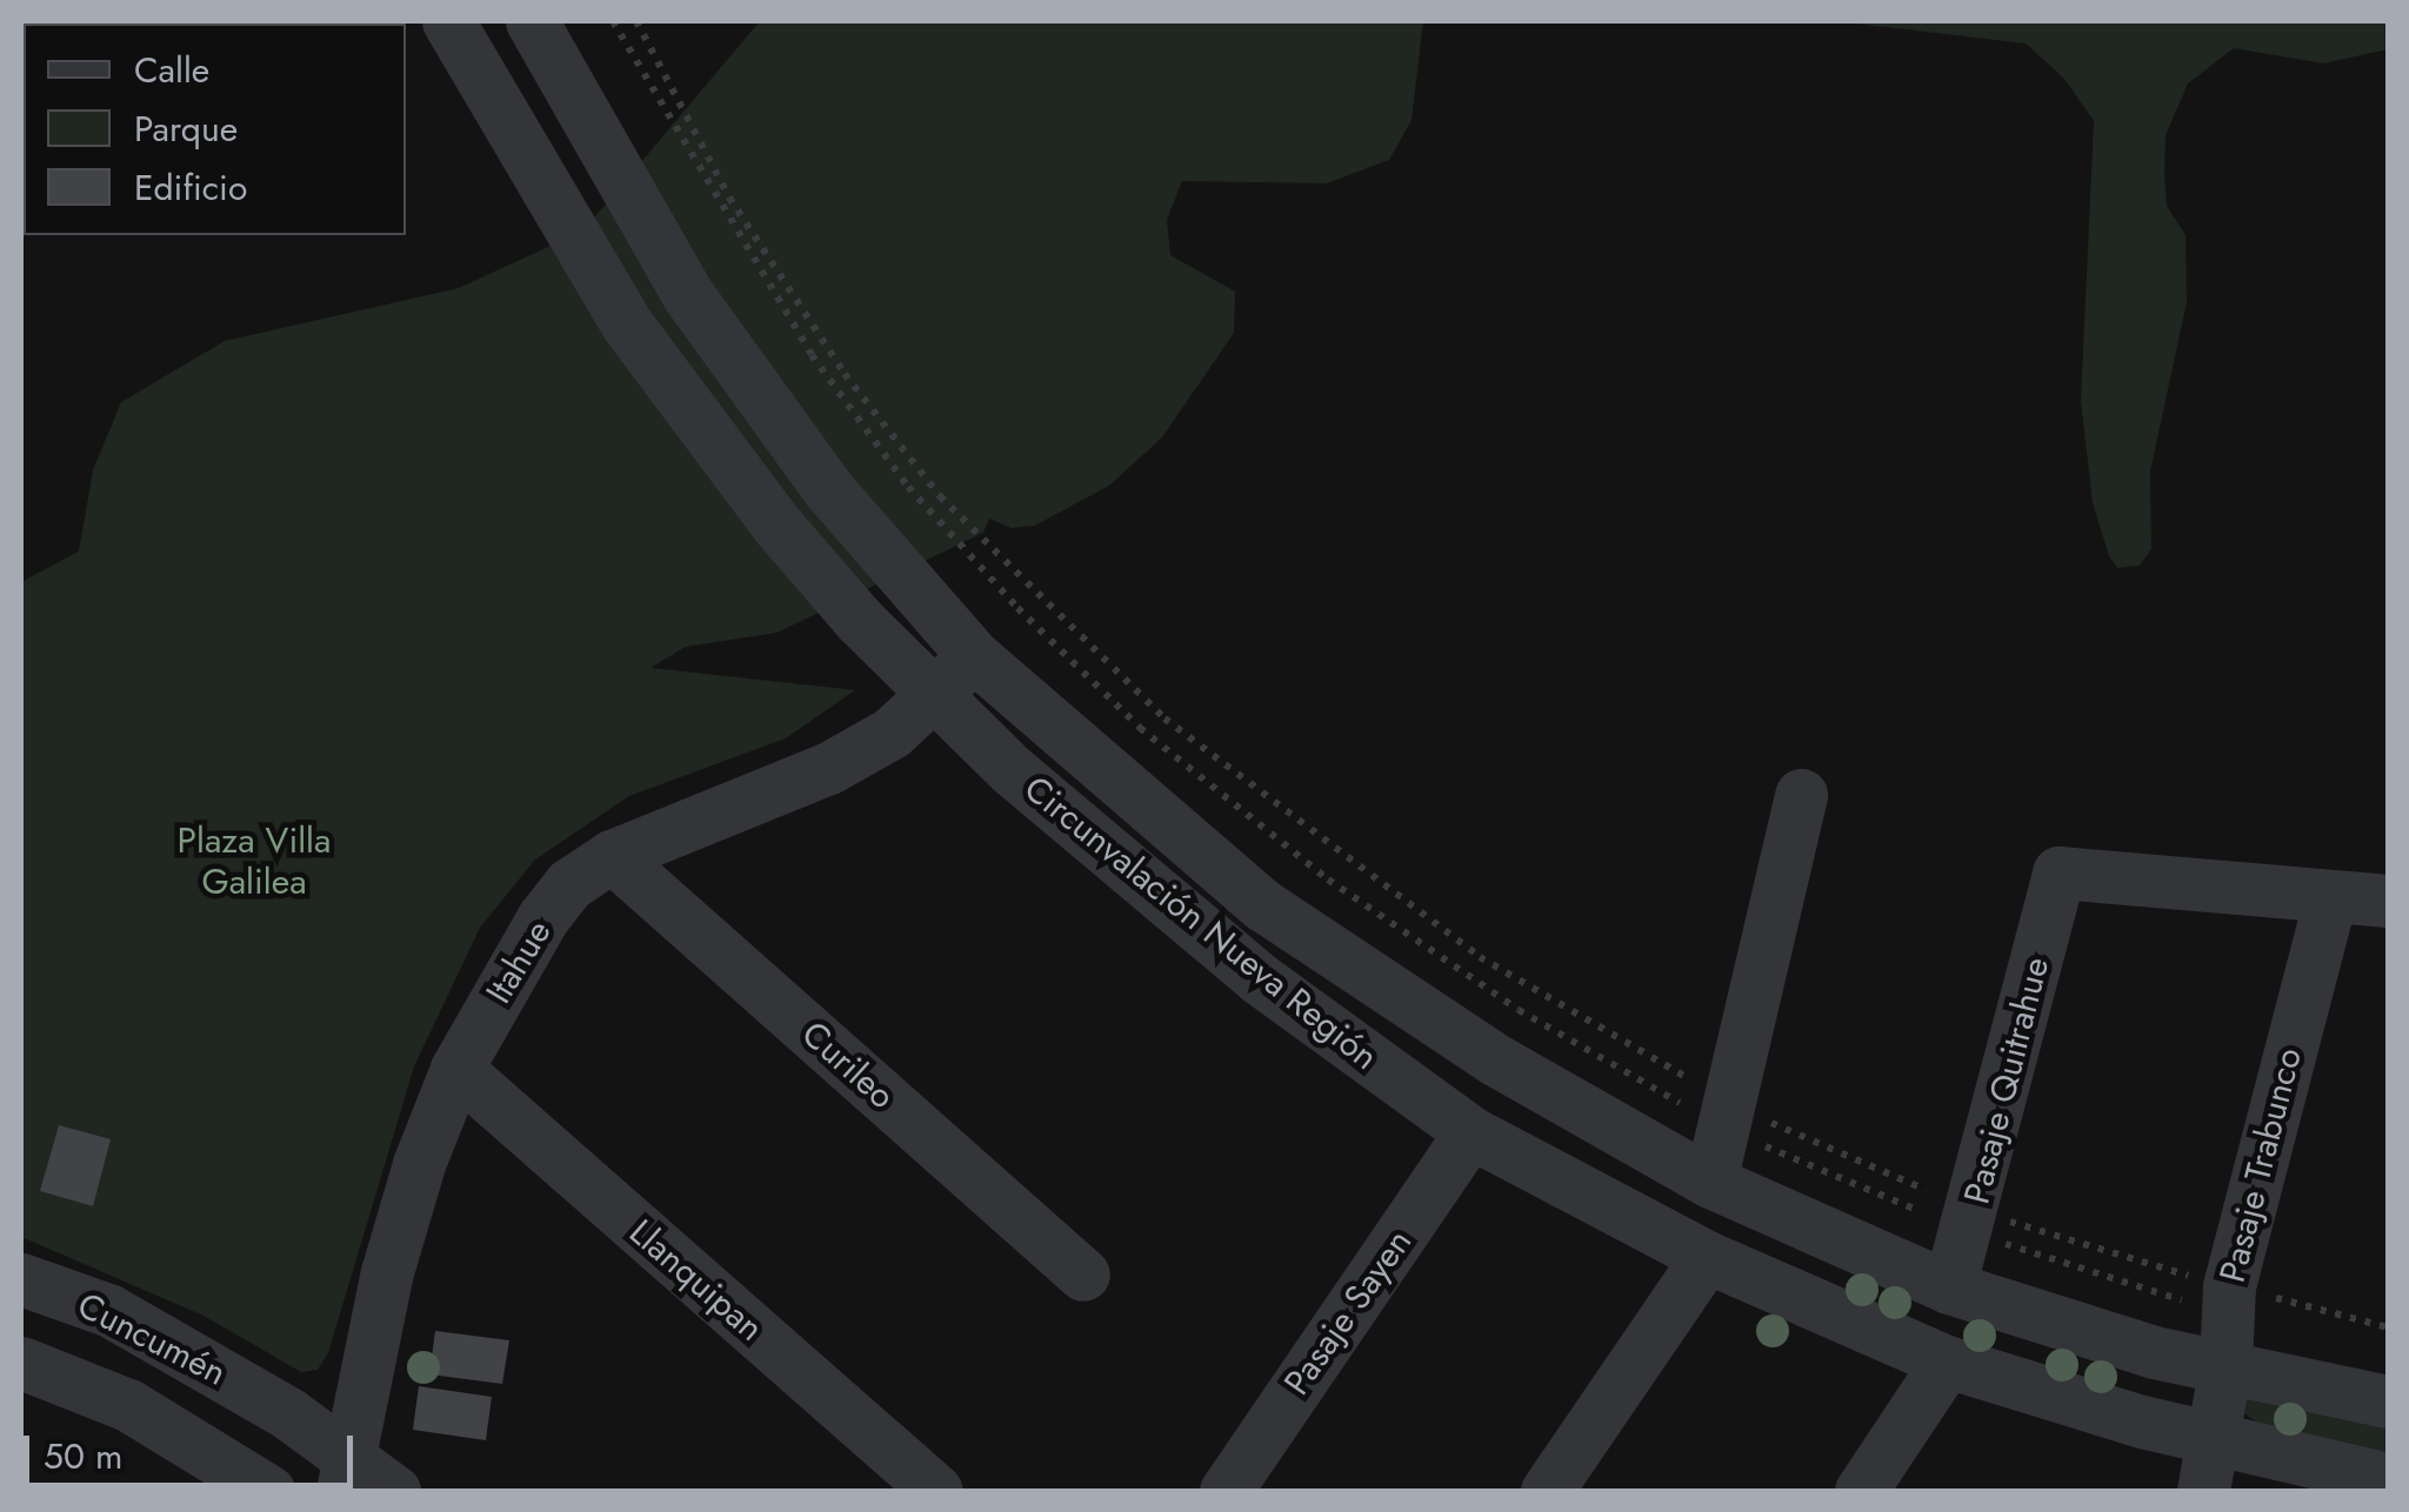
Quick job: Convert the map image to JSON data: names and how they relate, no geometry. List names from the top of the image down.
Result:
{
  "streets": {
    "street": [
      "Circunvalación Nueva Región",
      "Itahue",
      "Curileo",
      "Pasaje Quitrahue",
      "Pasaje Trabunco",
      "Llanquipan",
      "Pasaje Sayen",
      "Cuncumén"
    ]
  },
  "crossings": [
    ["Circunvalación Nueva Región", "Itahue"],
    ["Circunvalación Nueva Región", "Pasaje Quitrahue"],
    ["Circunvalación Nueva Región", "Pasaje Trabunco"],
    ["Circunvalación Nueva Región", "Pasaje Sayen"],
    ["Itahue", "Curileo"],
    ["Itahue", "Llanquipan"],
    ["Itahue", "Cuncumén"],
    ["Pasaje Quitrahue", "Pasaje Trabunco"]
  ],
  "parks": ["Plaza Villa Galilea"],
  "legend": ["Calle", "Parque", "Edificio"],
  "scale_bar": "50 m"
}
